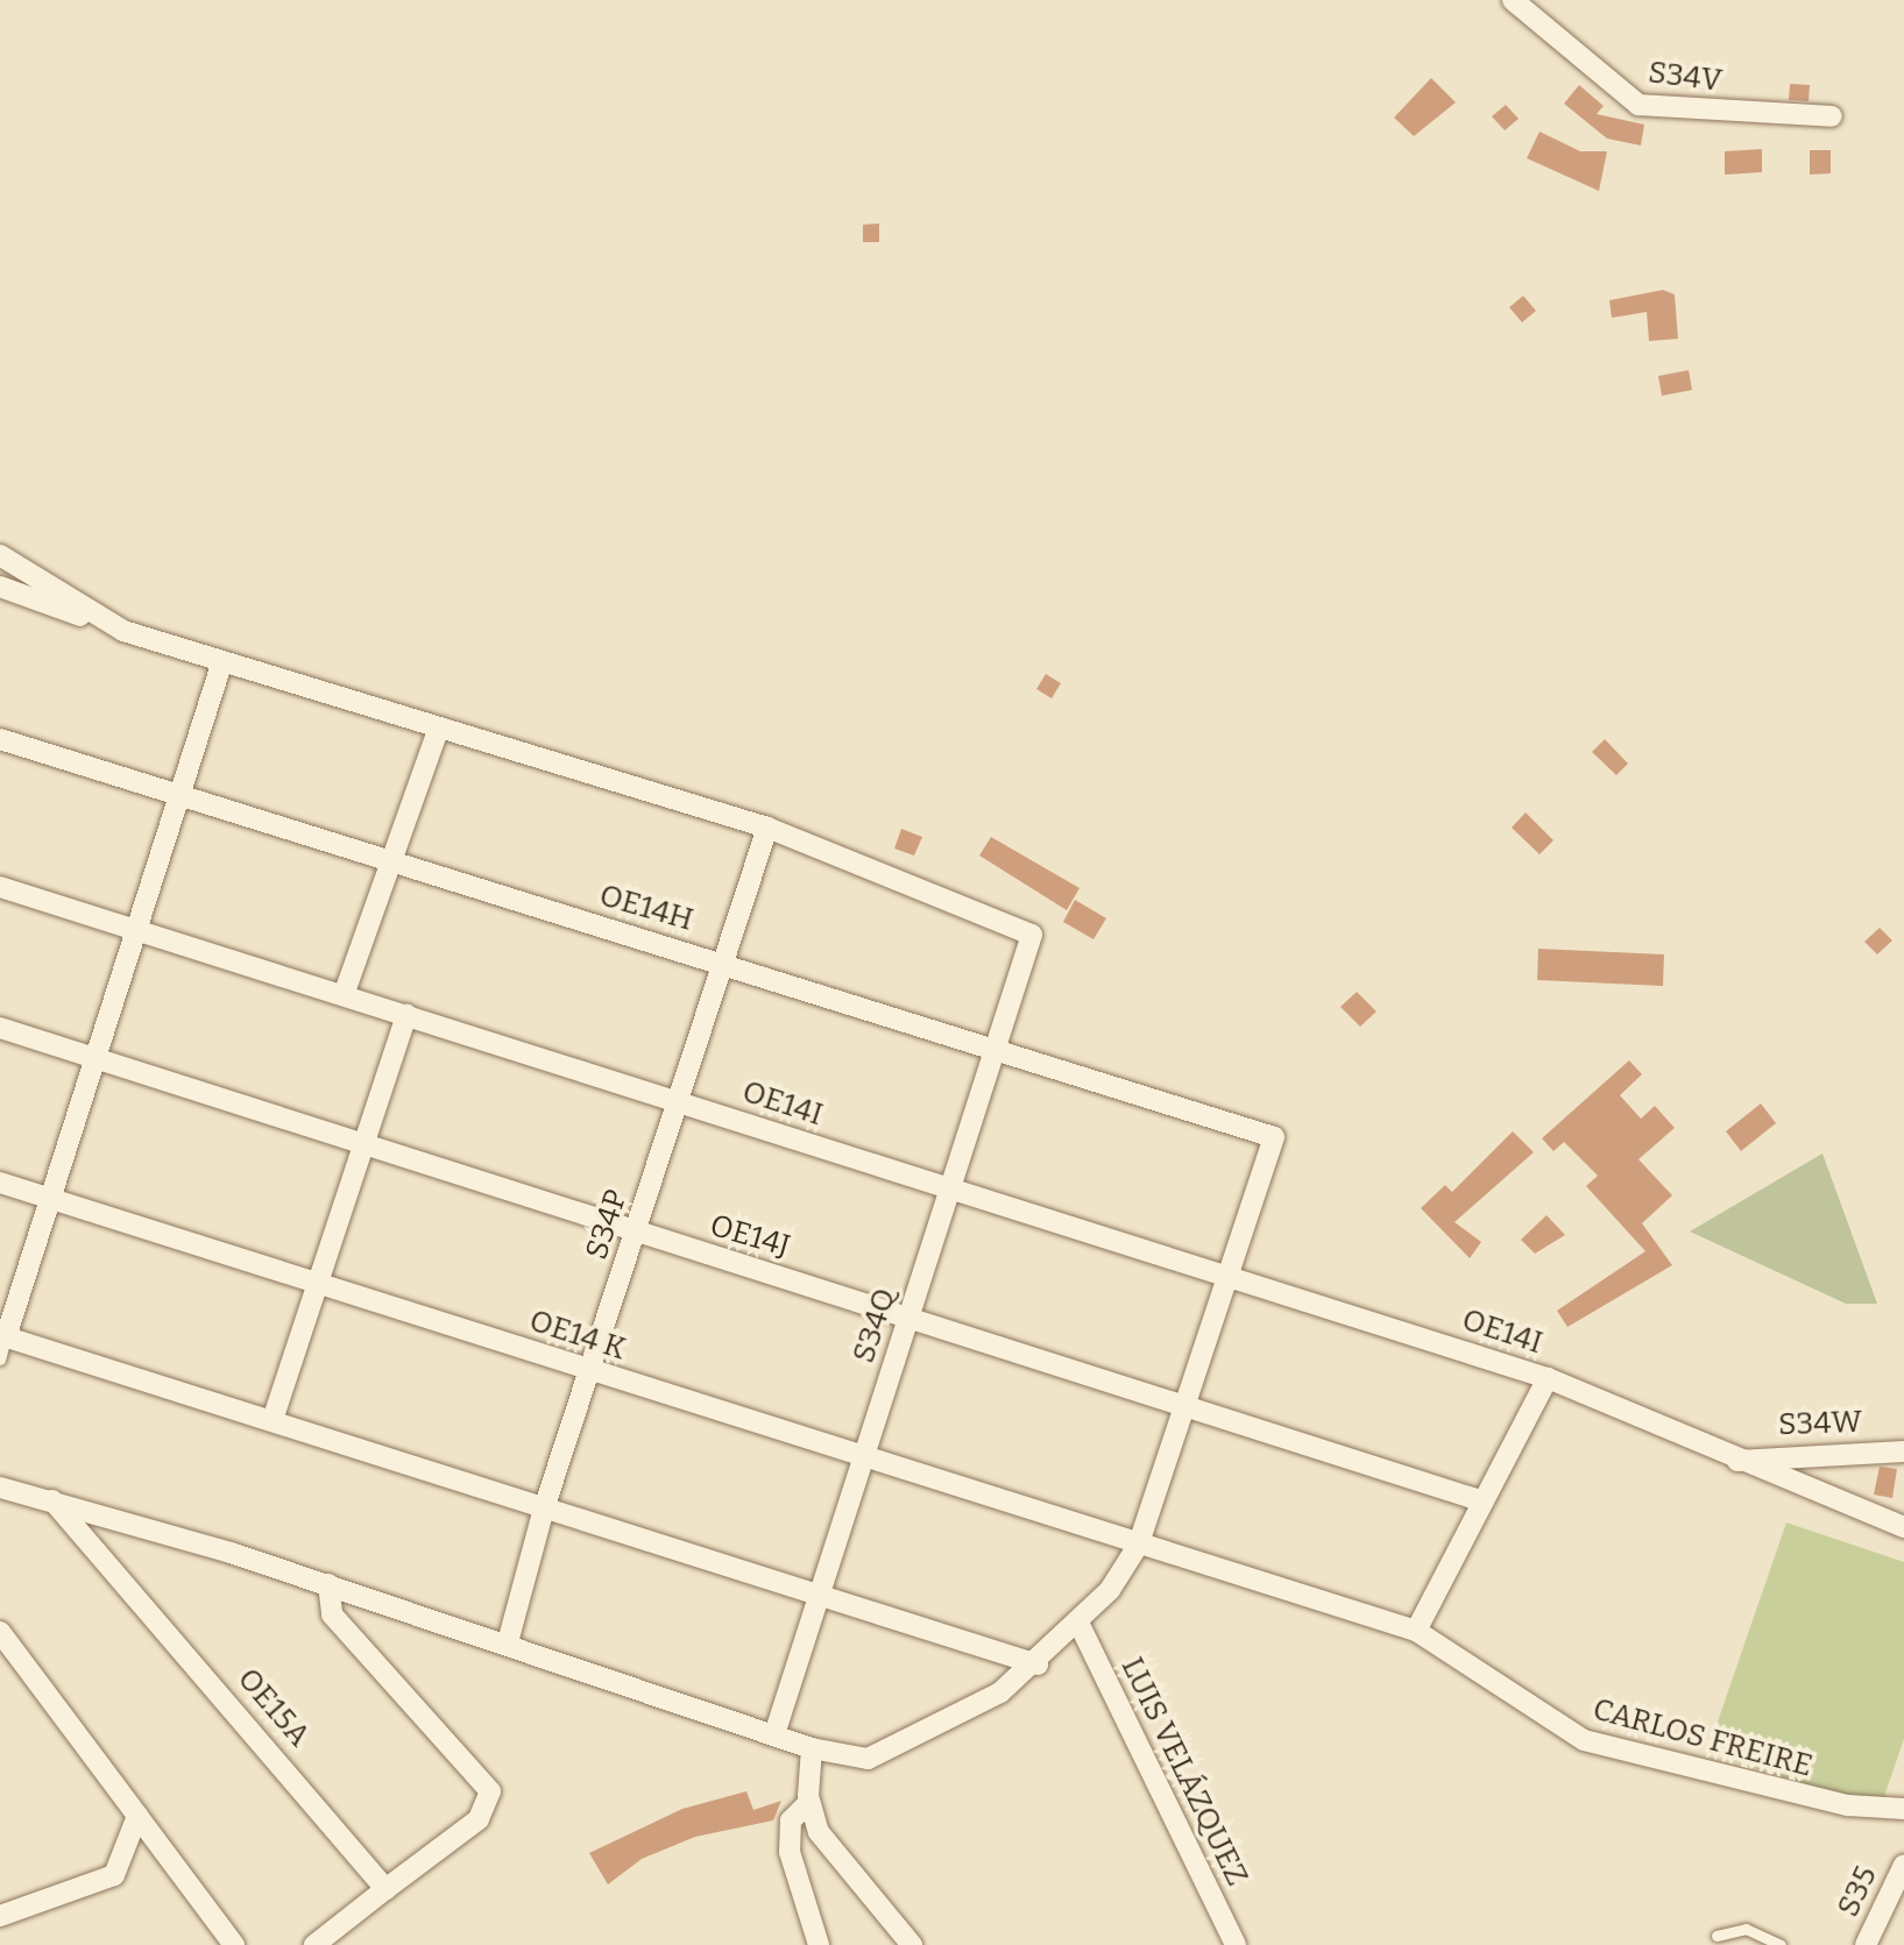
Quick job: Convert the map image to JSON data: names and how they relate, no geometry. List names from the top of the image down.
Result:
{
  "streets": {
    "street": [
      "S34V",
      "OE14H",
      "OE14I",
      "S34P",
      "OE14J",
      "S34Q",
      "OE14 K",
      "S34W",
      "OE15A",
      "CARLOS FREIRE",
      "LUIS VELÁZQUEZ",
      "S35"
    ]
  },
  "crossings": [
    ["OE14H", "OE14I"],
    ["OE14H", "S34P"],
    ["OE14H", "S34Q"],
    ["OE14I", "S34P"],
    ["OE14I", "S34Q"],
    ["OE14I", "S34W"],
    ["S34P", "OE14J"],
    ["S34P", "S34Q"],
    ["S34P", "OE14 K"],
    ["OE14J", "S34Q"],
    ["S34Q", "OE14 K"],
    ["OE14 K", "CARLOS FREIRE"]
  ]
}
